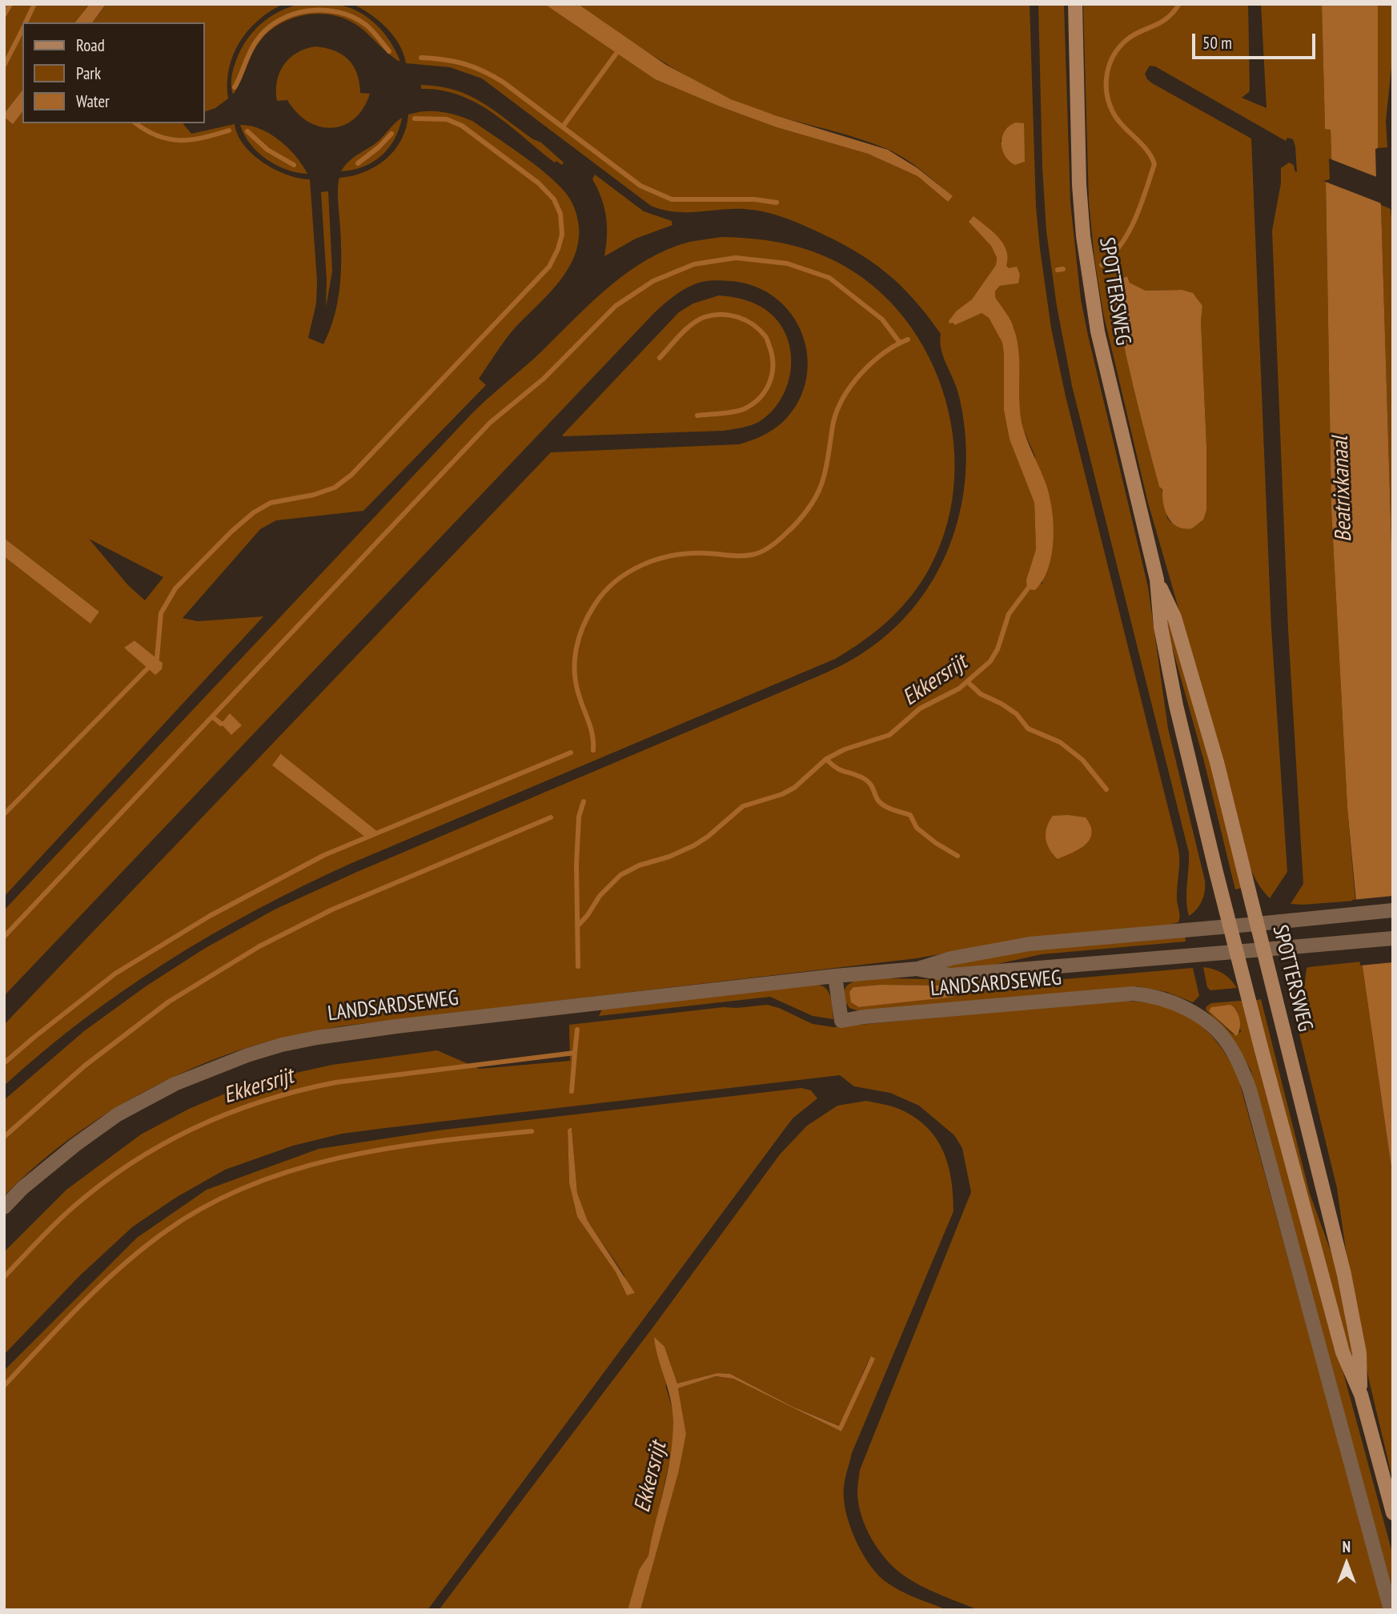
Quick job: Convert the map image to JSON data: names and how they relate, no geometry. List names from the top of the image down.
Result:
{
  "streets": {
    "main road": ["SPOTTERSWEG"],
    "street": ["LANDSARDSEWEG"]
  },
  "crossings": [
    ["SPOTTERSWEG", "LANDSARDSEWEG"]
  ],
  "water": ["Beatrixkanaal", "Ekkersrijt"],
  "legend": ["Road", "Park", "Water"],
  "scale_bar": "50 m",
  "north": "top"
}
